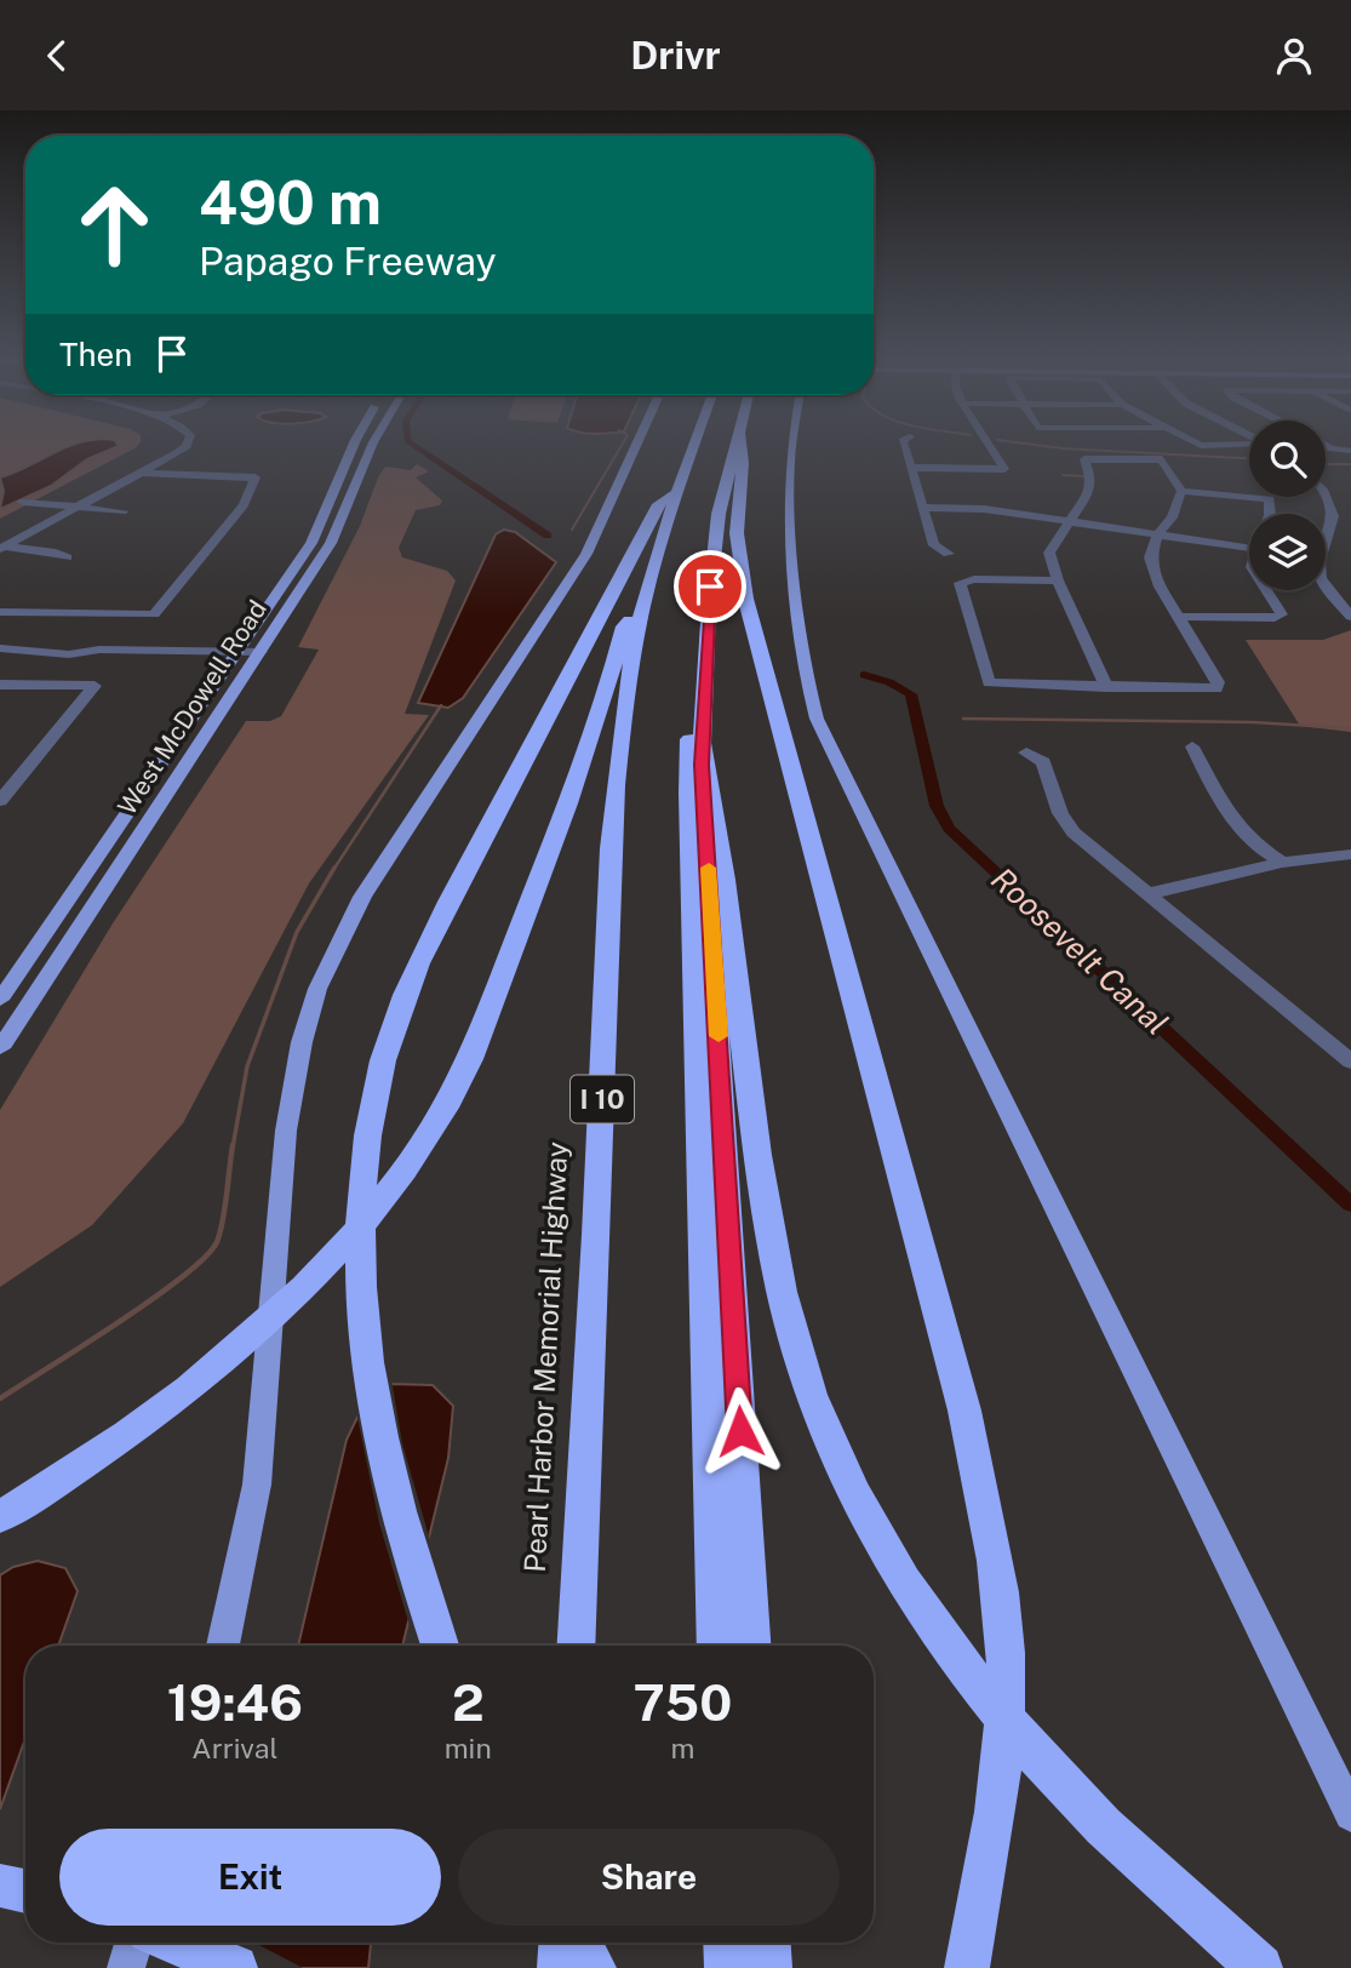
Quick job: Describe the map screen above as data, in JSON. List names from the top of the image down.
{
  "streets": {
    "highway": ["I 10", "Pearl Harbor Memorial Highway"],
    "main road": ["West McDowell Road"]
  },
  "crossings": [
    ["I 10", "Pearl Harbor Memorial Highway"]
  ],
  "water": ["Roosevelt Canal"],
  "page": {
    "header": "Drivr",
    "turn": ["490 m", "Papago Freeway"],
    "then": "Then",
    "eta": [
      "19:46",
      "Arrival",
      "2",
      "min",
      "750",
      "m"
    ],
    "buttons": ["Exit", "Share"]
  }
}
